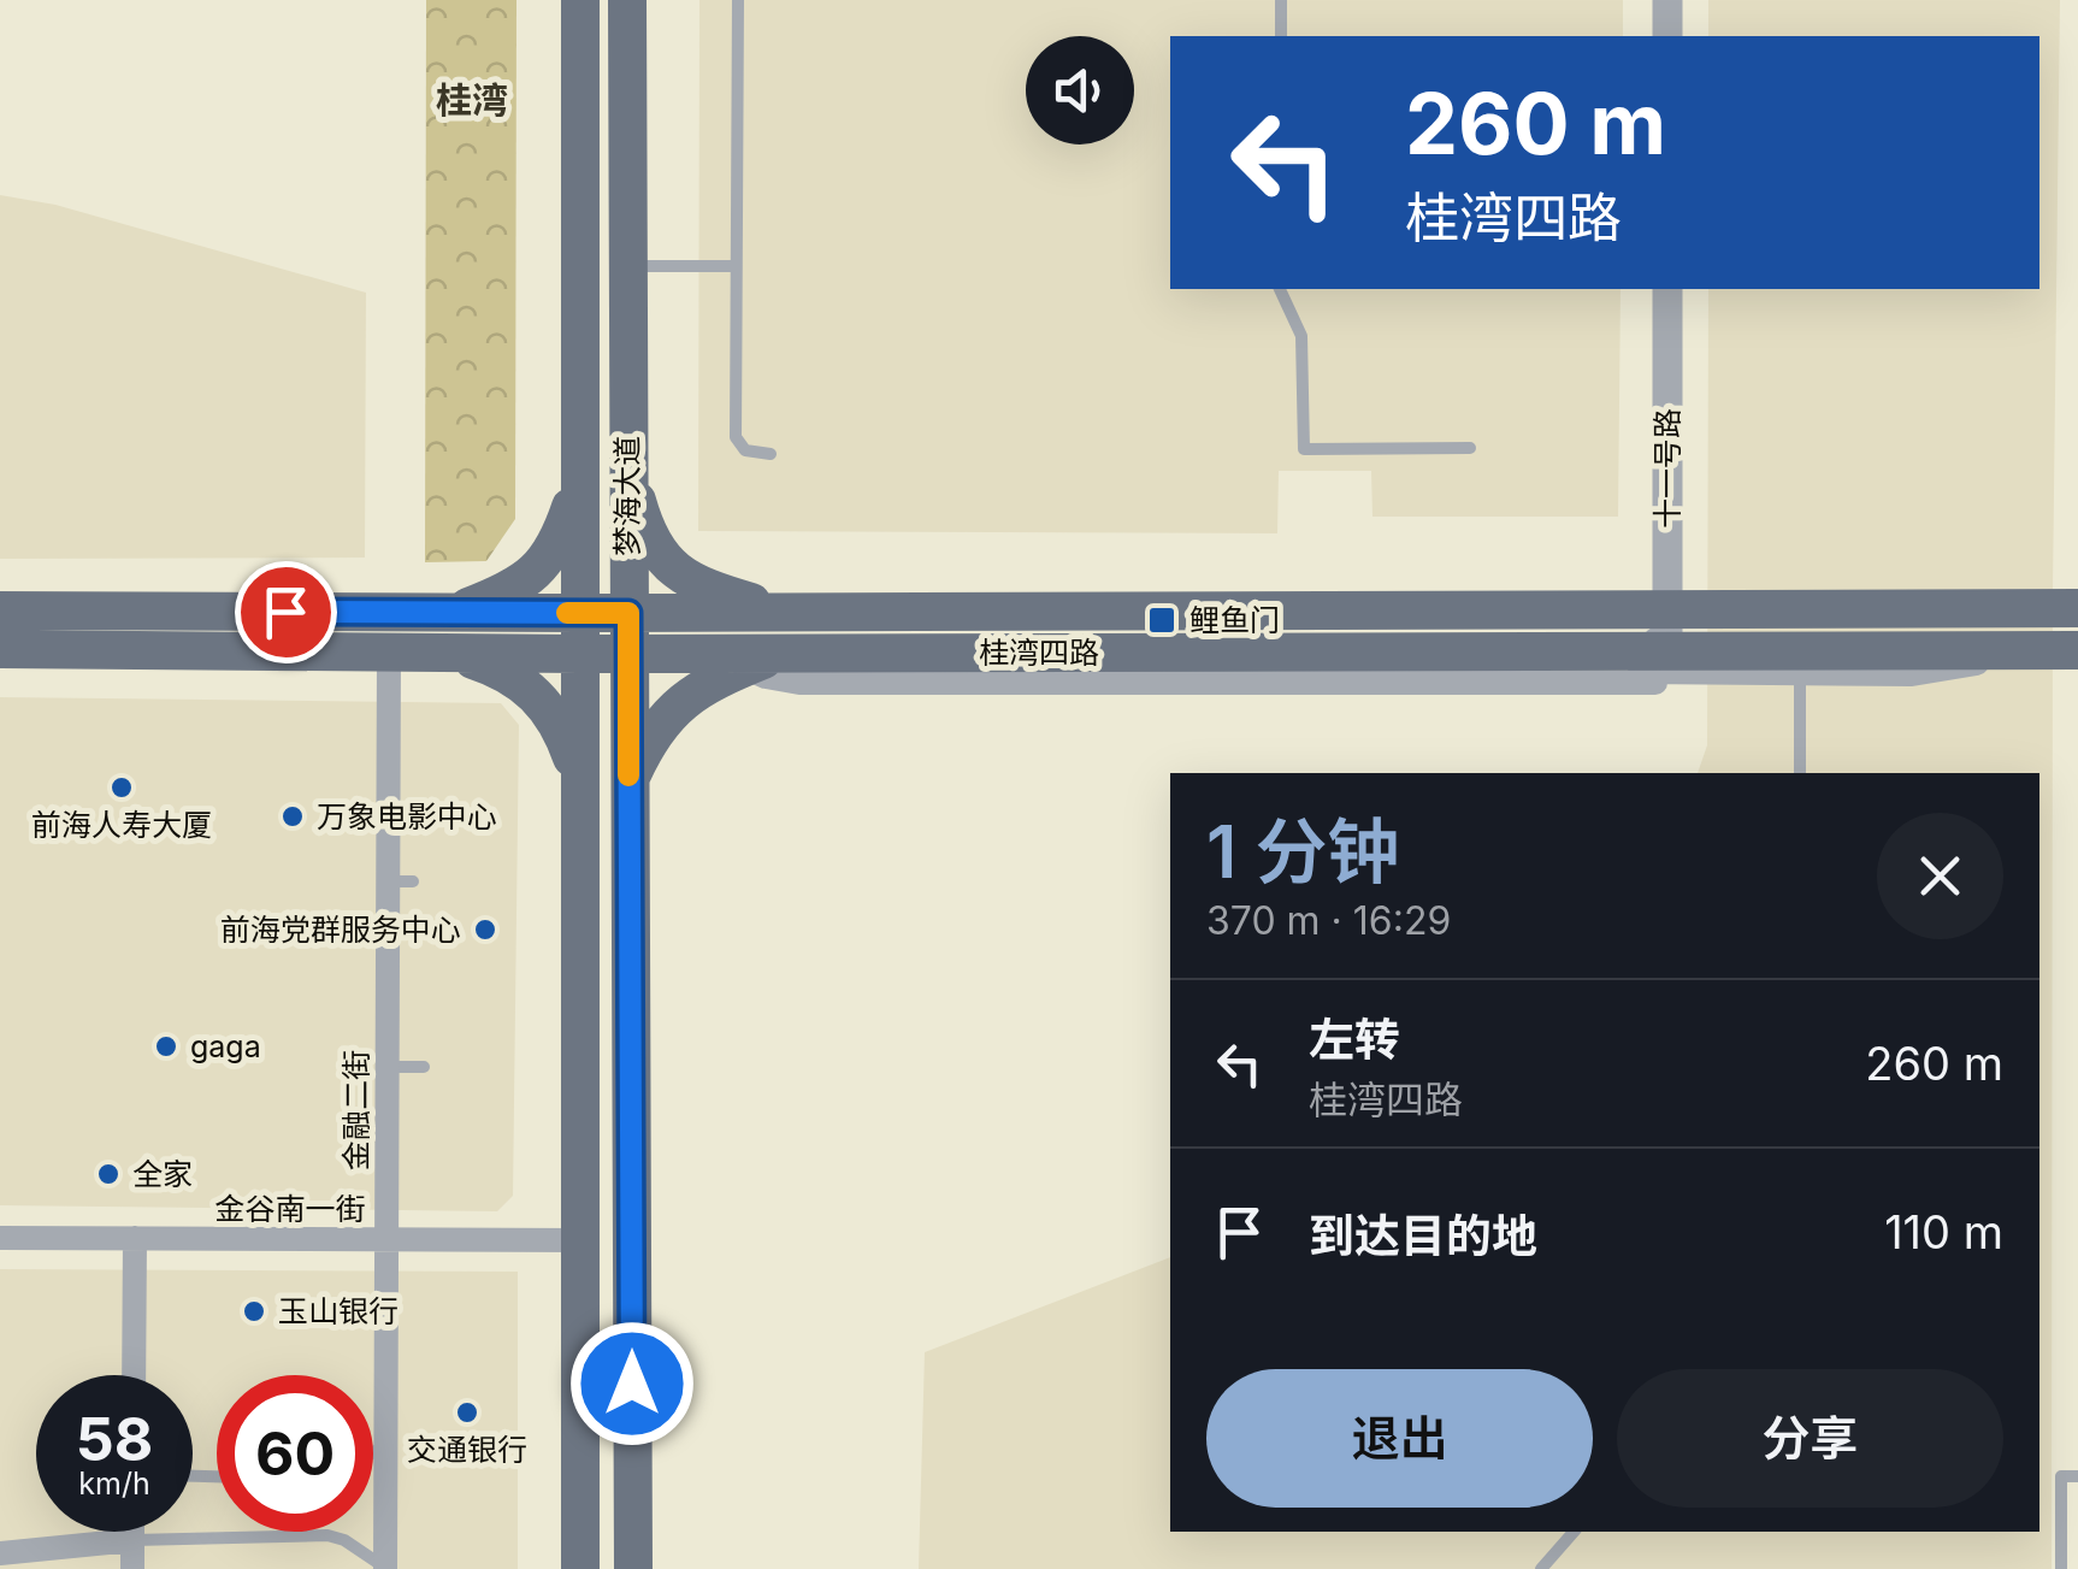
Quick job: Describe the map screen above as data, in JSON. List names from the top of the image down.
{
  "streets": {
    "main road": ["梦海大道", "桂湾四路"],
    "street": ["十一号路", "金融二街", "金谷南一街"]
  },
  "crossings": [
    ["十一号路", "桂湾四路"],
    ["梦海大道", "桂湾四路"],
    ["梦海大道", "金谷南一街"],
    ["桂湾四路", "金融二街"],
    ["金融二街", "金谷南一街"]
  ],
  "districts": ["桂湾"],
  "places": {
    "transit": ["鲤鱼门"],
    "other": [
      "前海人寿大厦",
      "万象电影中心",
      "前海党群服务中心",
      "gaga",
      "全家",
      "玉山银行",
      "交通银行"
    ]
  },
  "page": {
    "turn": ["260 m", "桂湾四路"],
    "heading": ["1 分钟", "370 m · 16:29"],
    "list": [
      {
        "name": "左转",
        "note": "桂湾四路",
        "value": "260 m"
      },
      {
        "name": "到达目的地",
        "value": "110 m"
      }
    ],
    "buttons": ["退出", "分享"],
    "speed": "58 km/h",
    "limit": "60"
  }
}
